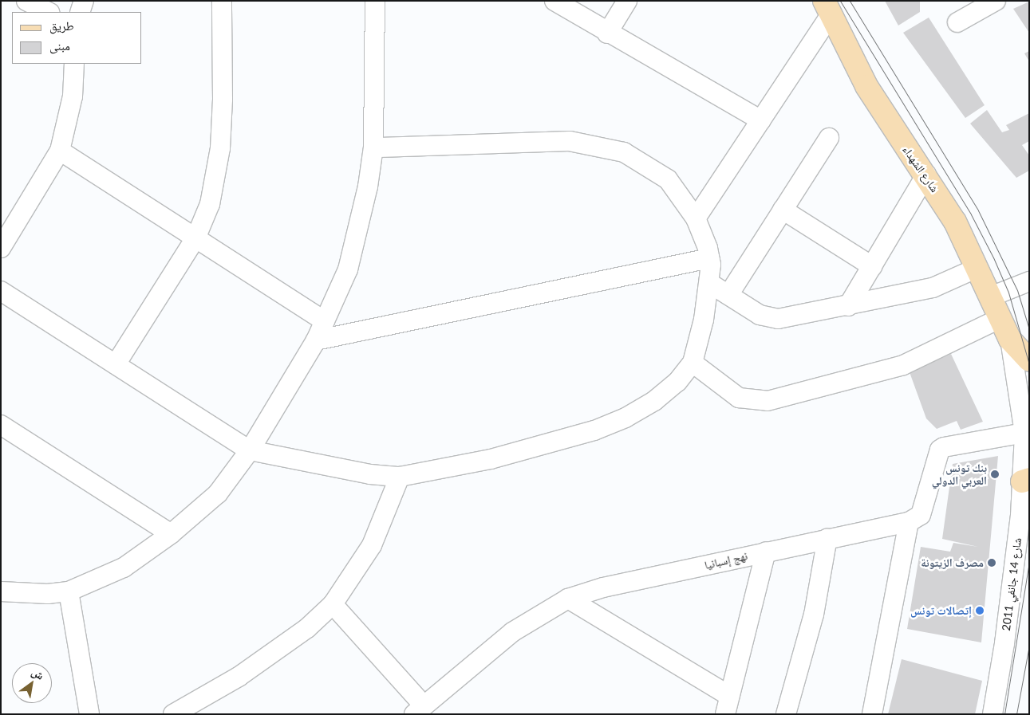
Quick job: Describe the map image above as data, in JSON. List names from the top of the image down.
{
  "streets": {
    "main road": ["شارع الشهداء"],
    "street": ["نهج إسبانيا", "شارع 14 جانفي 2011"]
  },
  "crossings": [
    ["شارع الشهداء", "شارع 14 جانفي 2011"]
  ],
  "places": ["بنك تونس العربي الدولي", "مصرف الزيتونة", "إتصالات تونس"],
  "legend": ["طريق", "مبنى"],
  "north": "top right"
}
